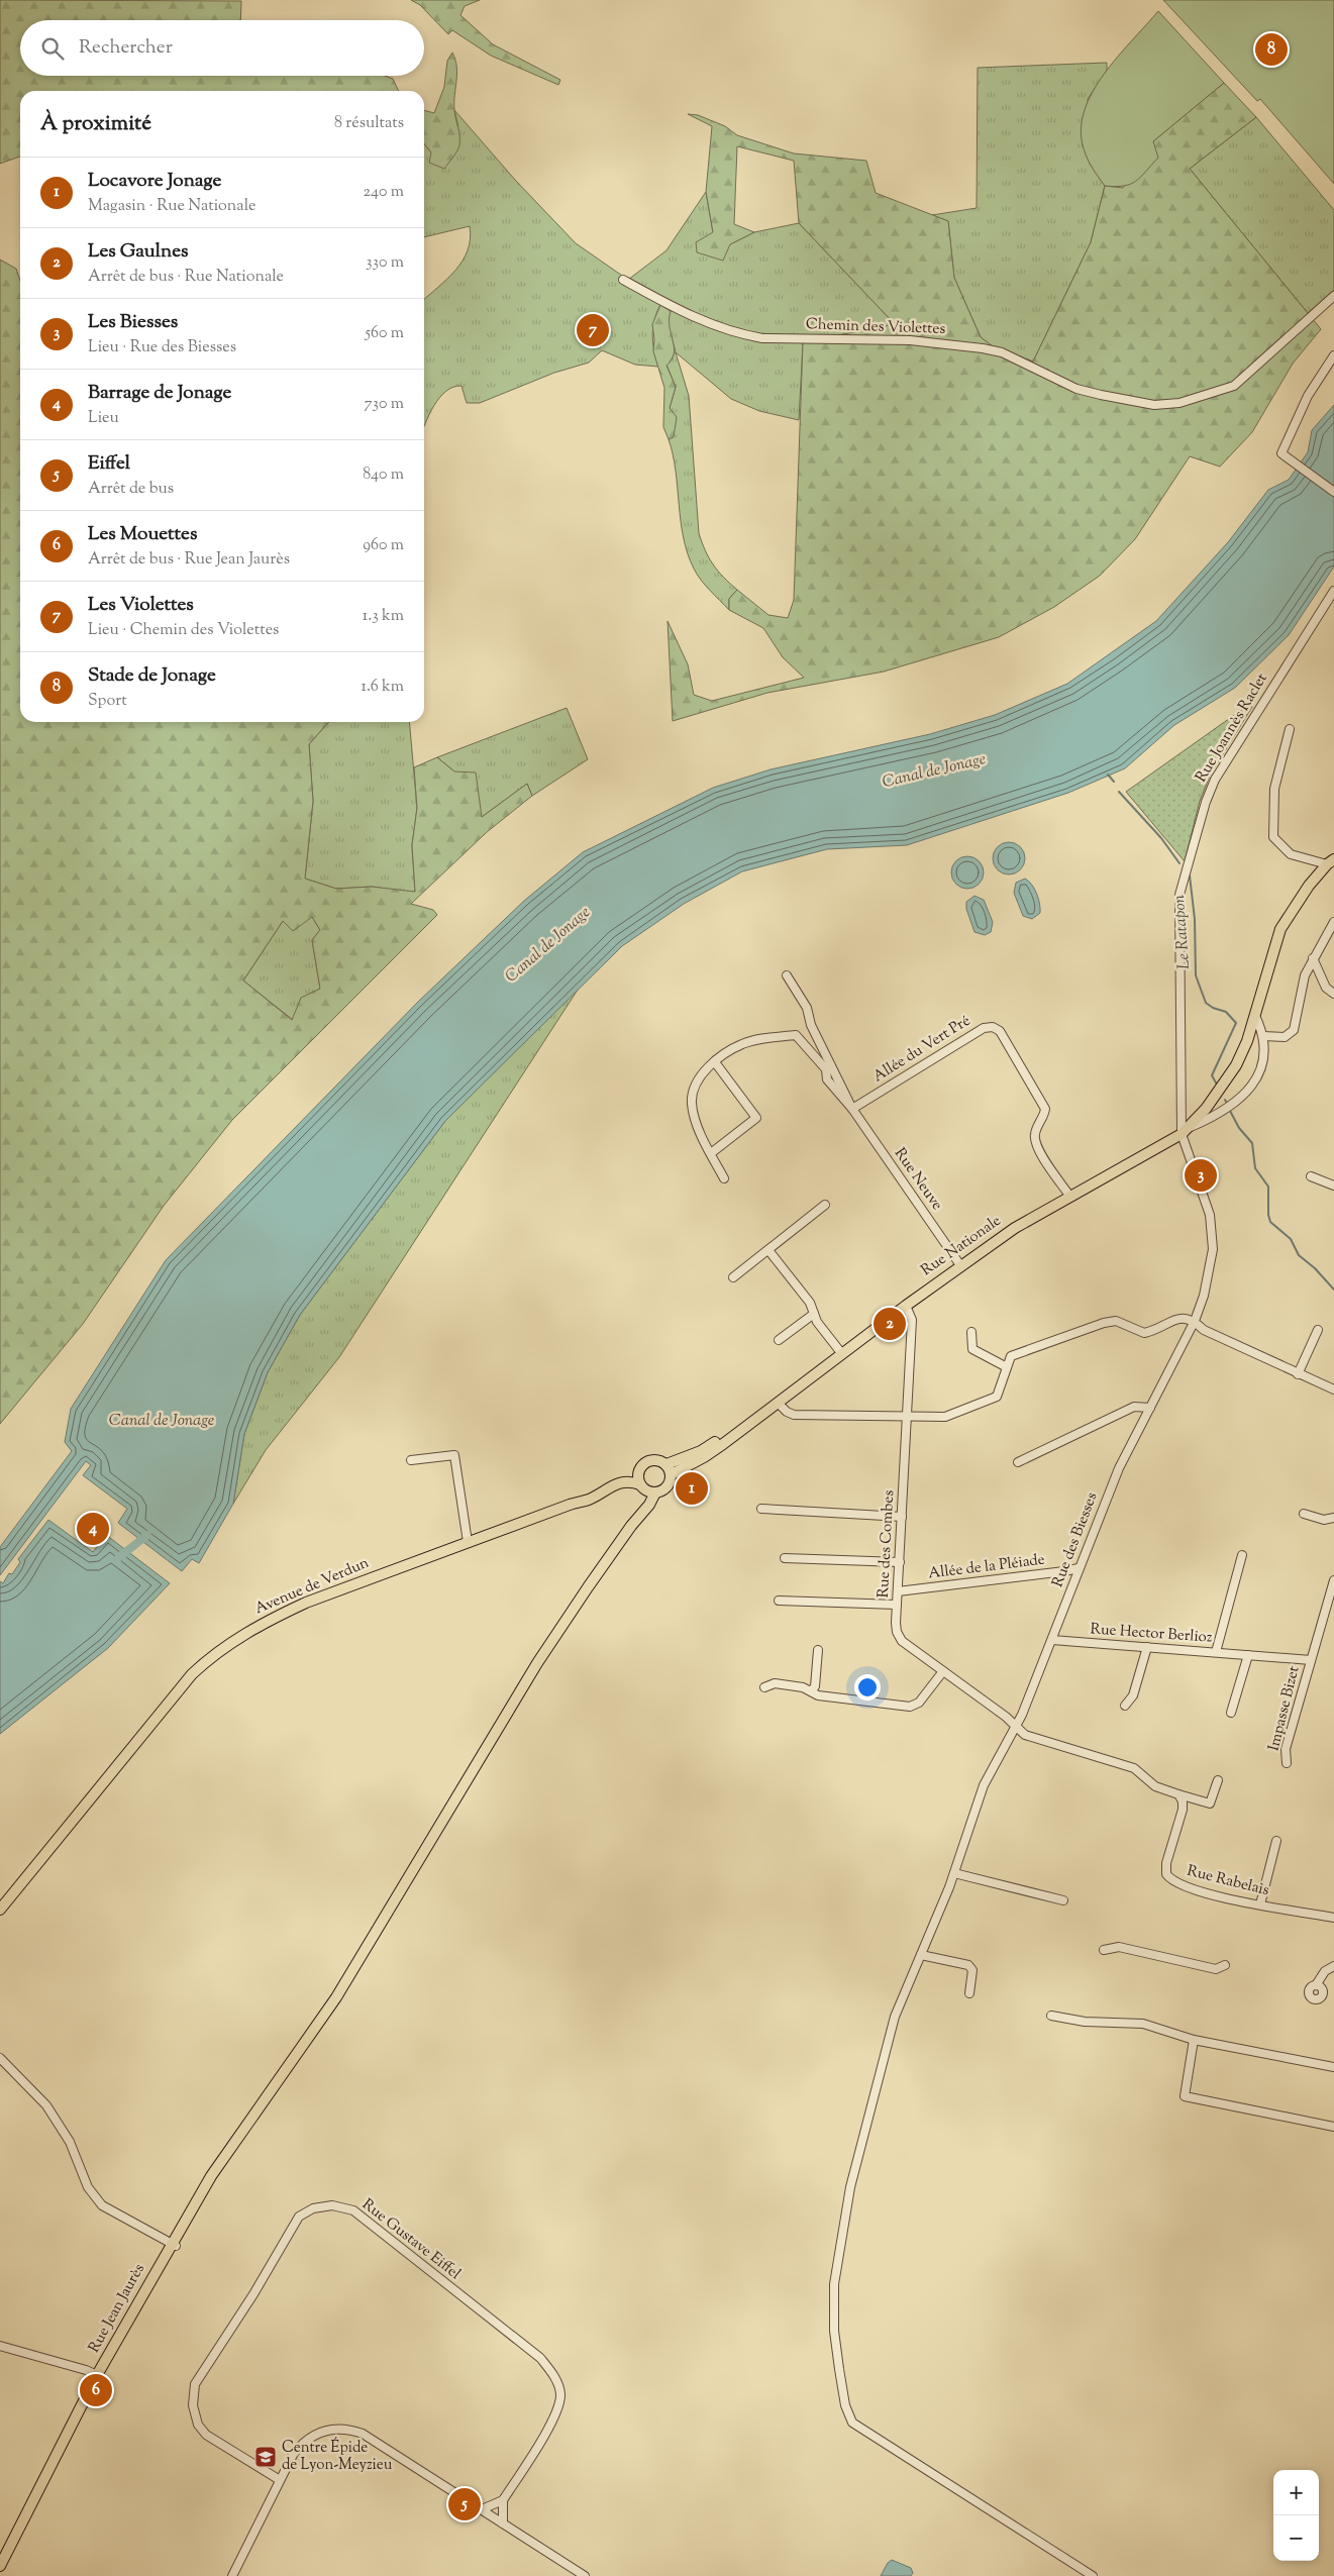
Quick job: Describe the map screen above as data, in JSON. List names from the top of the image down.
{
  "streets": {
    "main road": ["Rue Nationale", "Avenue de Verdun", "Rue Jean Jaurès"],
    "street": [
      "Chemin des Violettes",
      "Rue Joannès Raclet",
      "Allée du Vert Pré",
      "Rue Neuve",
      "Rue des Biesses",
      "Rue des Combes",
      "Allée de la Pléiade",
      "Rue Hector Berlioz",
      "Impasse Bizet",
      "Rue Rabelais",
      "Rue Gustave Eiffel"
    ]
  },
  "crossings": [
    ["Rue Joannès Raclet", "Rue Nationale"],
    ["Rue Joannès Raclet", "Rue des Biesses"],
    ["Allée du Vert Pré", "Rue Neuve"],
    ["Allée du Vert Pré", "Rue Nationale"],
    ["Rue Neuve", "Rue Nationale"],
    ["Rue Nationale", "Rue des Biesses"],
    ["Rue Nationale", "Rue des Combes"],
    ["Rue Nationale", "Avenue de Verdun"],
    ["Rue Nationale", "Rue Jean Jaurès"],
    ["Rue des Biesses", "Rue des Combes"],
    ["Rue des Biesses", "Allée de la Pléiade"],
    ["Rue des Biesses", "Rue Hector Berlioz"],
    ["Rue des Combes", "Allée de la Pléiade"],
    ["Avenue de Verdun", "Rue Jean Jaurès"],
    ["Rue Hector Berlioz", "Impasse Bizet"]
  ],
  "water": ["Canal de Jonage", "Le Ratapon"],
  "places": {
    "school or university": ["Centre Épide de Lyon-Meyzieu"]
  },
  "page": {
    "search": "Rechercher",
    "pins": [
      "8",
      "7",
      "3",
      "2",
      "1",
      "4",
      "6",
      "5"
    ],
    "heading": ["À proximité", "8 résultats"],
    "list": [
      {
        "mark": "1",
        "name": "Locavore Jonage",
        "note": "Magasin · Rue Nationale",
        "value": "240 m"
      },
      {
        "mark": "2",
        "name": "Les Gaulnes",
        "note": "Arrêt de bus · Rue Nationale",
        "value": "330 m"
      },
      {
        "mark": "3",
        "name": "Les Biesses",
        "note": "Lieu · Rue des Biesses",
        "value": "560 m"
      },
      {
        "mark": "4",
        "name": "Barrage de Jonage",
        "note": "Lieu",
        "value": "730 m"
      },
      {
        "mark": "5",
        "name": "Eiffel",
        "note": "Arrêt de bus",
        "value": "840 m"
      },
      {
        "mark": "6",
        "name": "Les Mouettes",
        "note": "Arrêt de bus · Rue Jean Jaurès",
        "value": "960 m"
      },
      {
        "mark": "7",
        "name": "Les Violettes",
        "note": "Lieu · Chemin des Violettes",
        "value": "1.3 km"
      },
      {
        "mark": "8",
        "name": "Stade de Jonage",
        "note": "Sport",
        "value": "1.6 km"
      }
    ],
    "map_buttons": ["+", "−"]
  }
}
